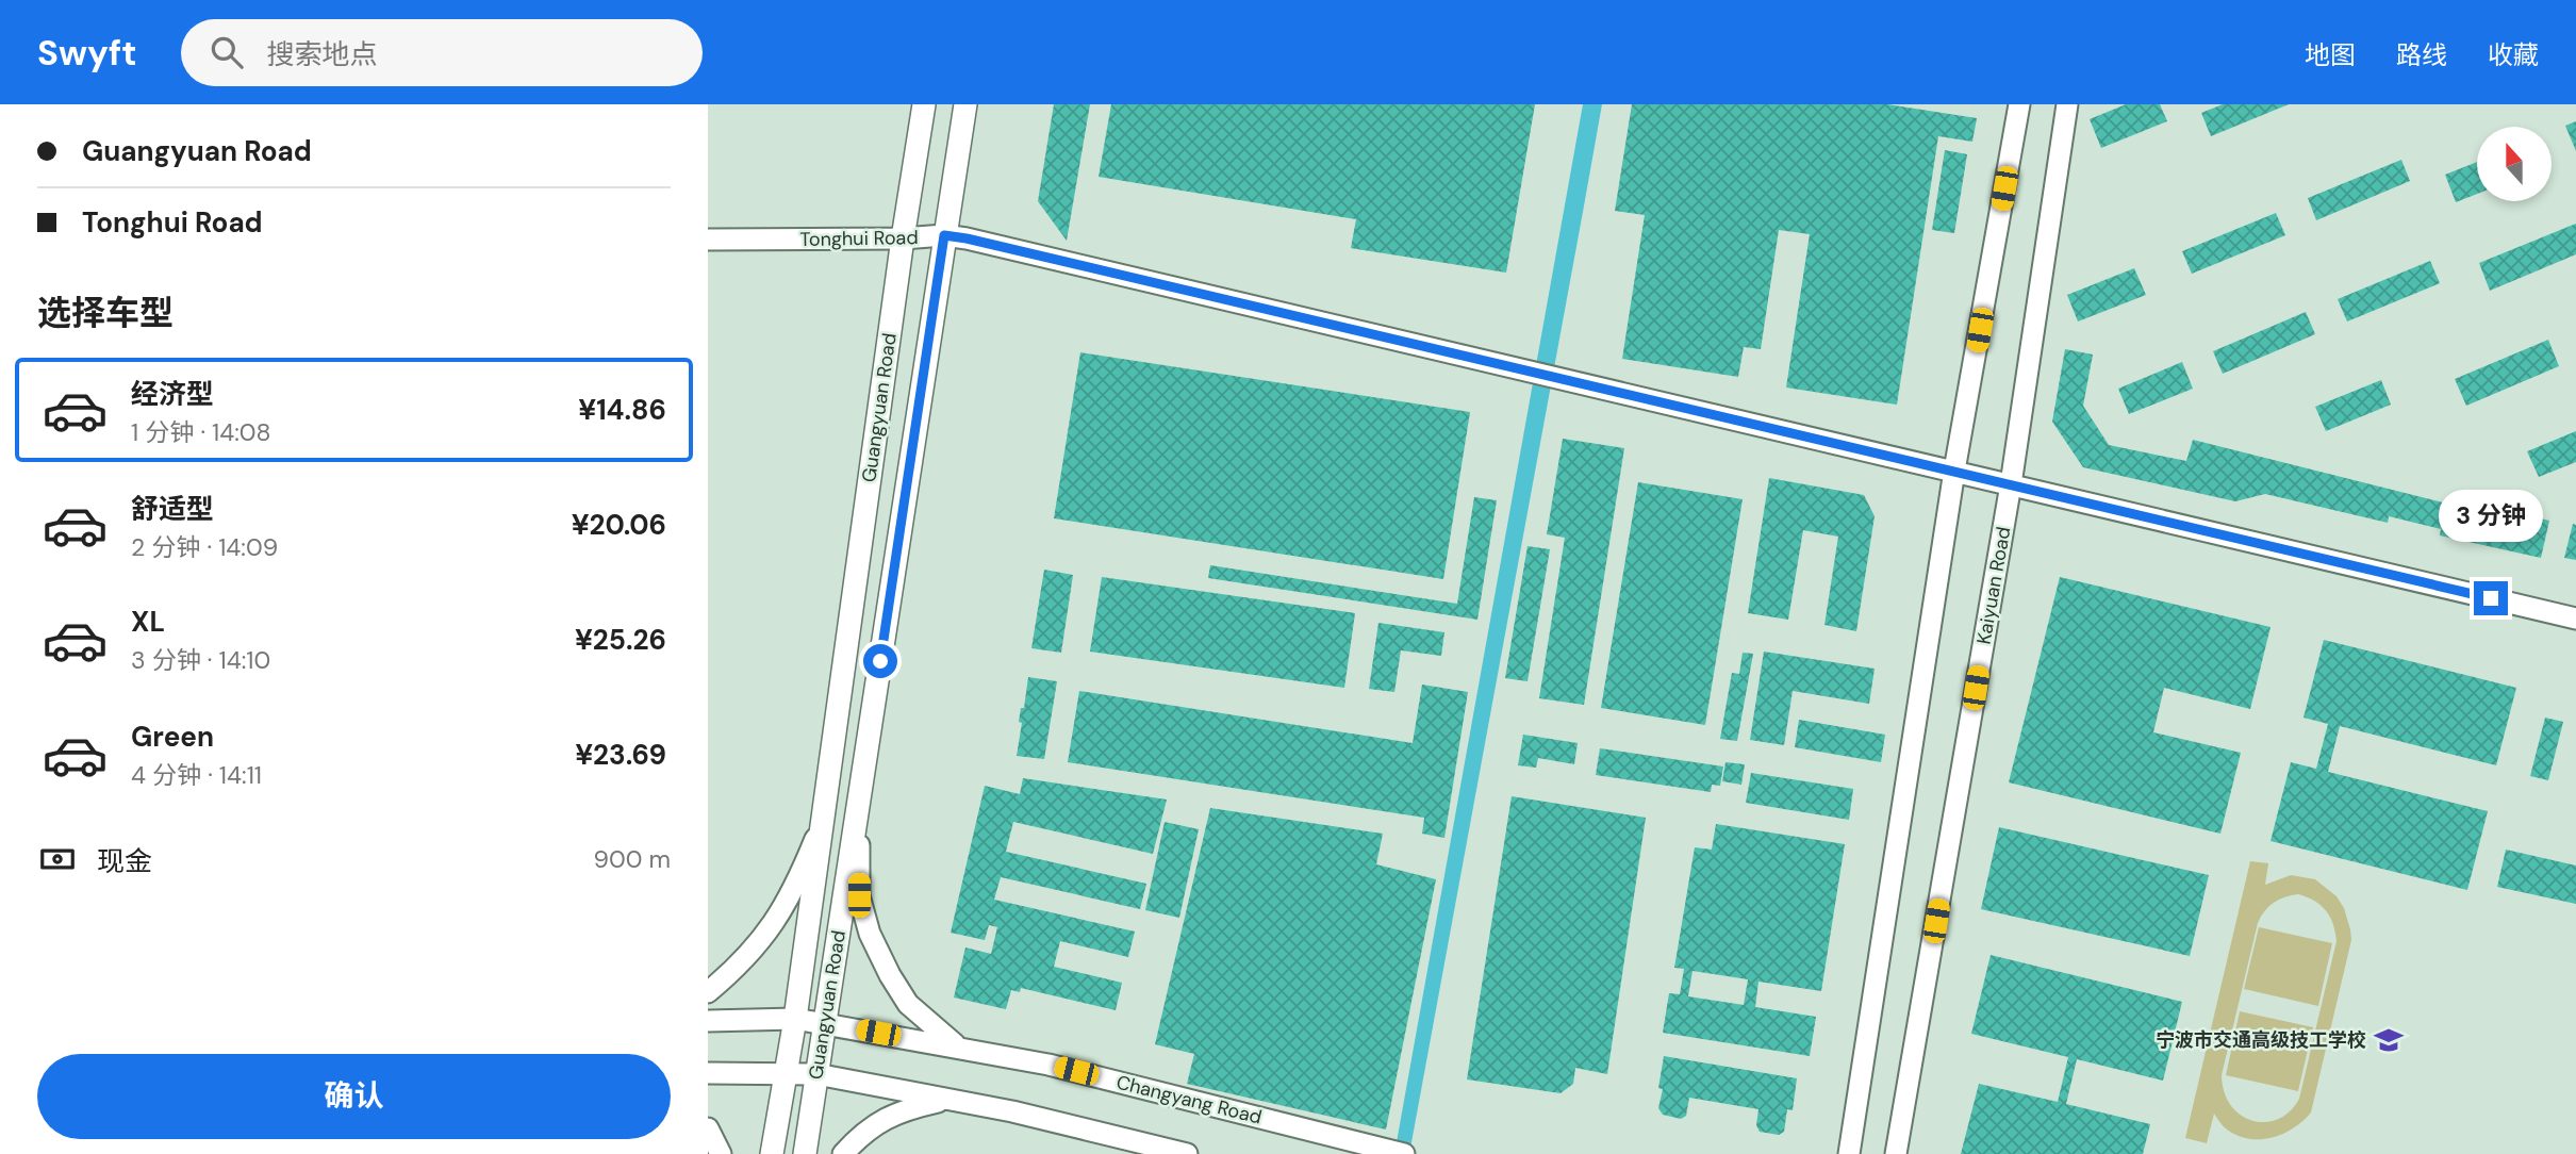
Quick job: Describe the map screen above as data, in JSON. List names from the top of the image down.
{
  "streets": {
    "main road": [
      "Tonghui Road",
      "Guangyuan Road",
      "Kaiyuan Road",
      "Changyang Road"
    ]
  },
  "crossings": [
    ["Tonghui Road", "Guangyuan Road"],
    ["Tonghui Road", "Kaiyuan Road"],
    ["Guangyuan Road", "Changyang Road"]
  ],
  "places": {
    "school or university": ["宁波市交通高级技工学校"]
  },
  "north": "top",
  "page": {
    "header": "Swyft",
    "search": "搜索地点",
    "nav": ["地图", "路线", "收藏"],
    "banner": ["Guangyuan Road", "Tonghui Road"],
    "heading": "选择车型",
    "list": [
      {
        "name": "经济型",
        "note": "1 分钟 · 14:08",
        "value": "¥14.86"
      },
      {
        "name": "舒适型",
        "note": "2 分钟 · 14:09",
        "value": "¥20.06"
      },
      {
        "name": "XL",
        "note": "3 分钟 · 14:10",
        "value": "¥25.26"
      },
      {
        "name": "Green",
        "note": "4 分钟 · 14:11",
        "value": "¥23.69"
      }
    ],
    "bubble": "3 分钟",
    "pay": ["现金", "900 m"],
    "buttons": "确认"
  }
}
